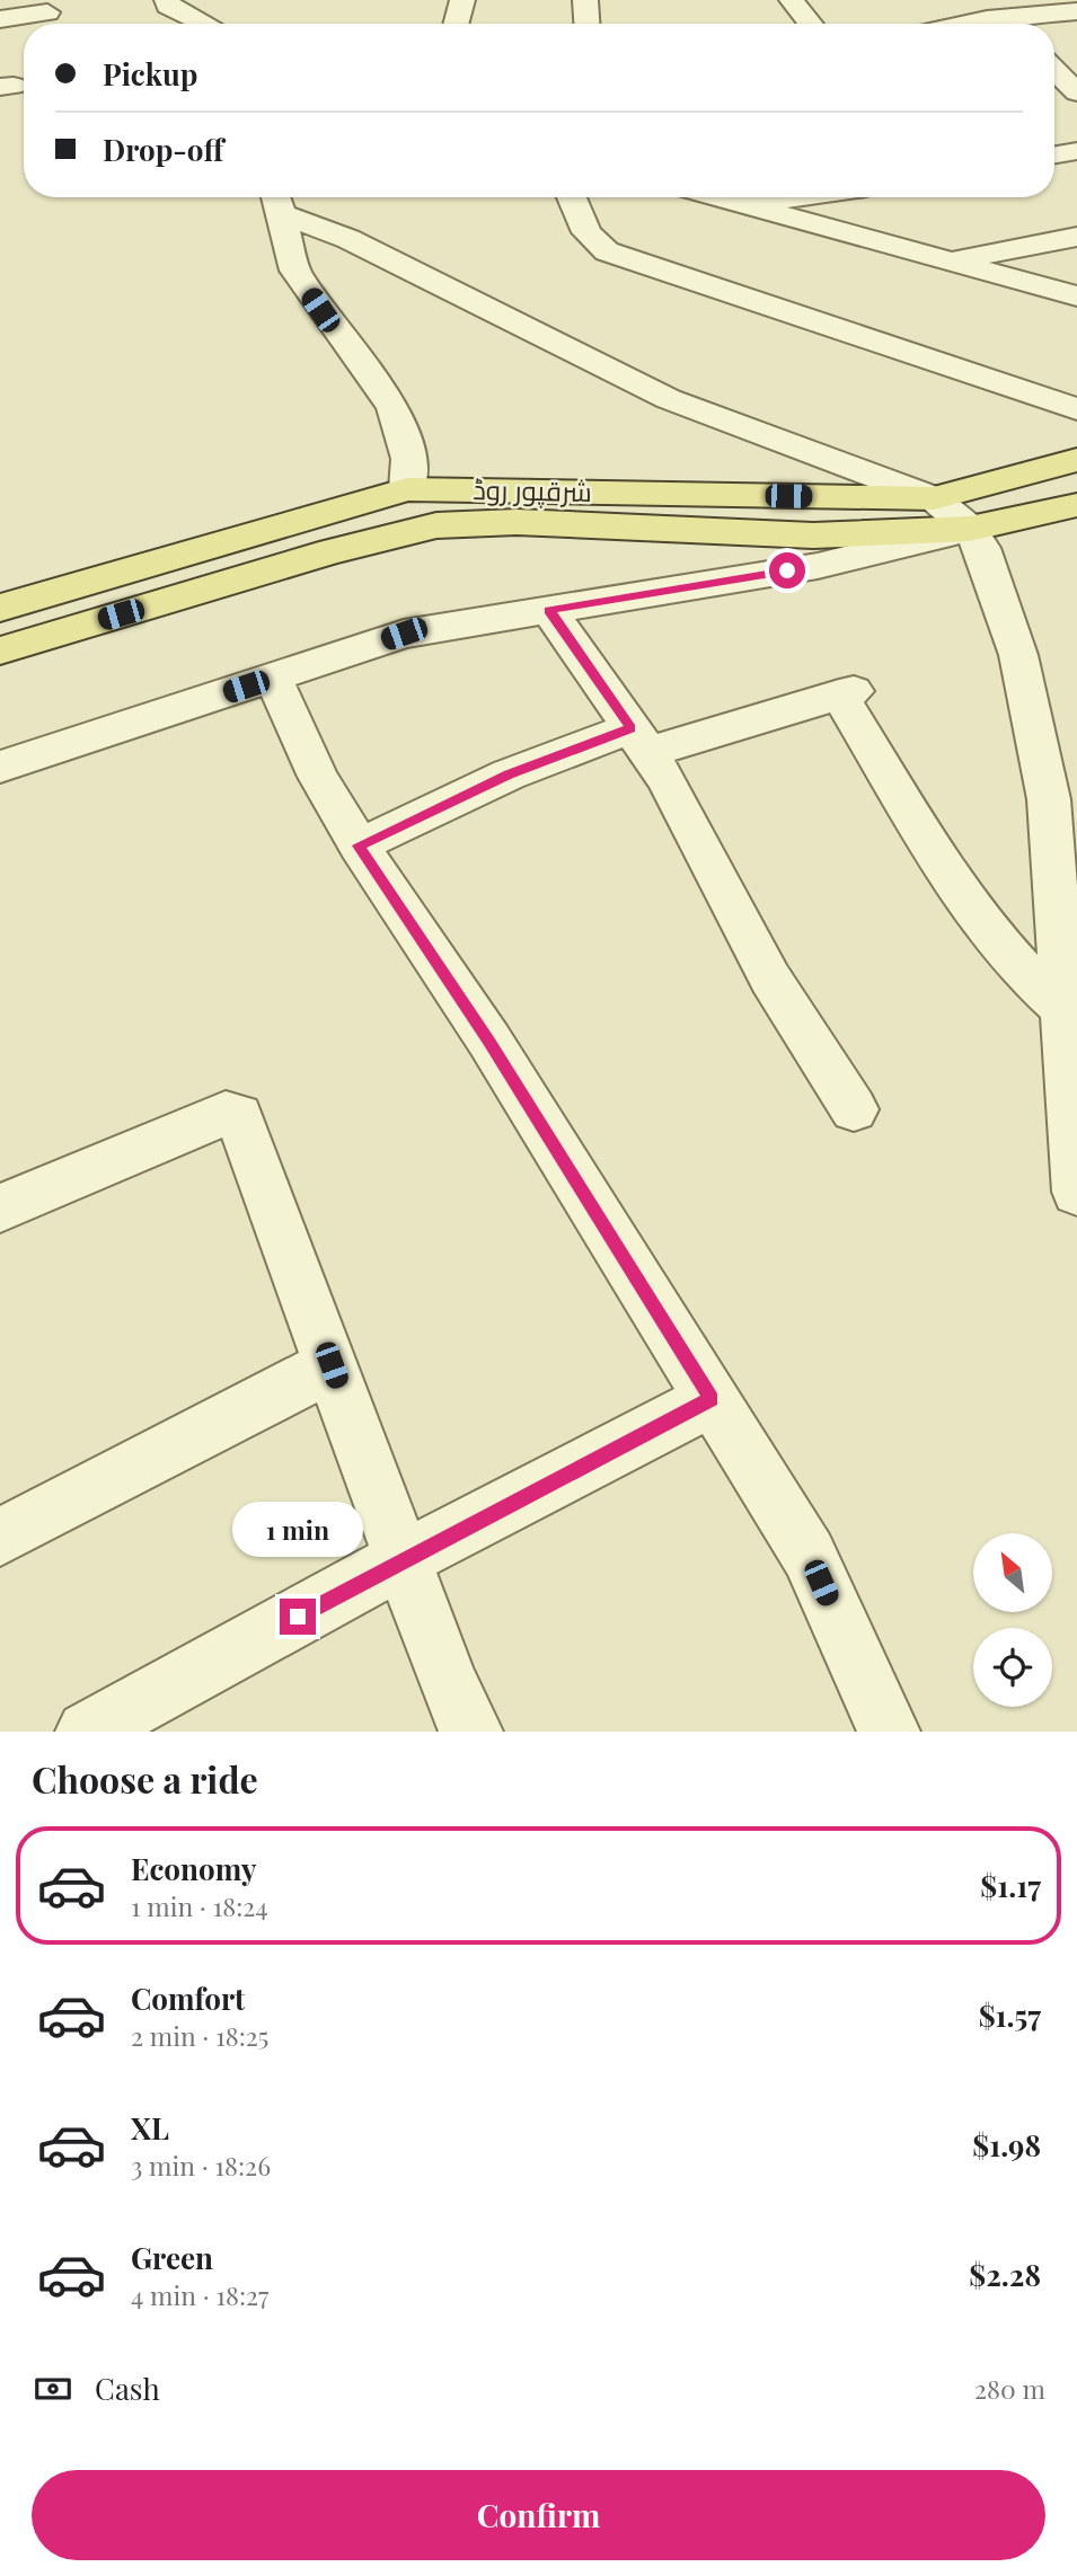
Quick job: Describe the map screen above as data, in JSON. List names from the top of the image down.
{
  "streets": {
    "main road": ["شرقپور روڈ"]
  },
  "north": "top left",
  "page": {
    "banner": ["Pickup", "Drop-off"],
    "bubble": "1 min",
    "heading": "Choose a ride",
    "list": [
      {
        "name": "Economy",
        "note": "1 min · 18:24",
        "value": "$1.17"
      },
      {
        "name": "Comfort",
        "note": "2 min · 18:25",
        "value": "$1.57"
      },
      {
        "name": "XL",
        "note": "3 min · 18:26",
        "value": "$1.98"
      },
      {
        "name": "Green",
        "note": "4 min · 18:27",
        "value": "$2.28"
      }
    ],
    "pay": ["Cash", "280 m"],
    "buttons": "Confirm"
  }
}
